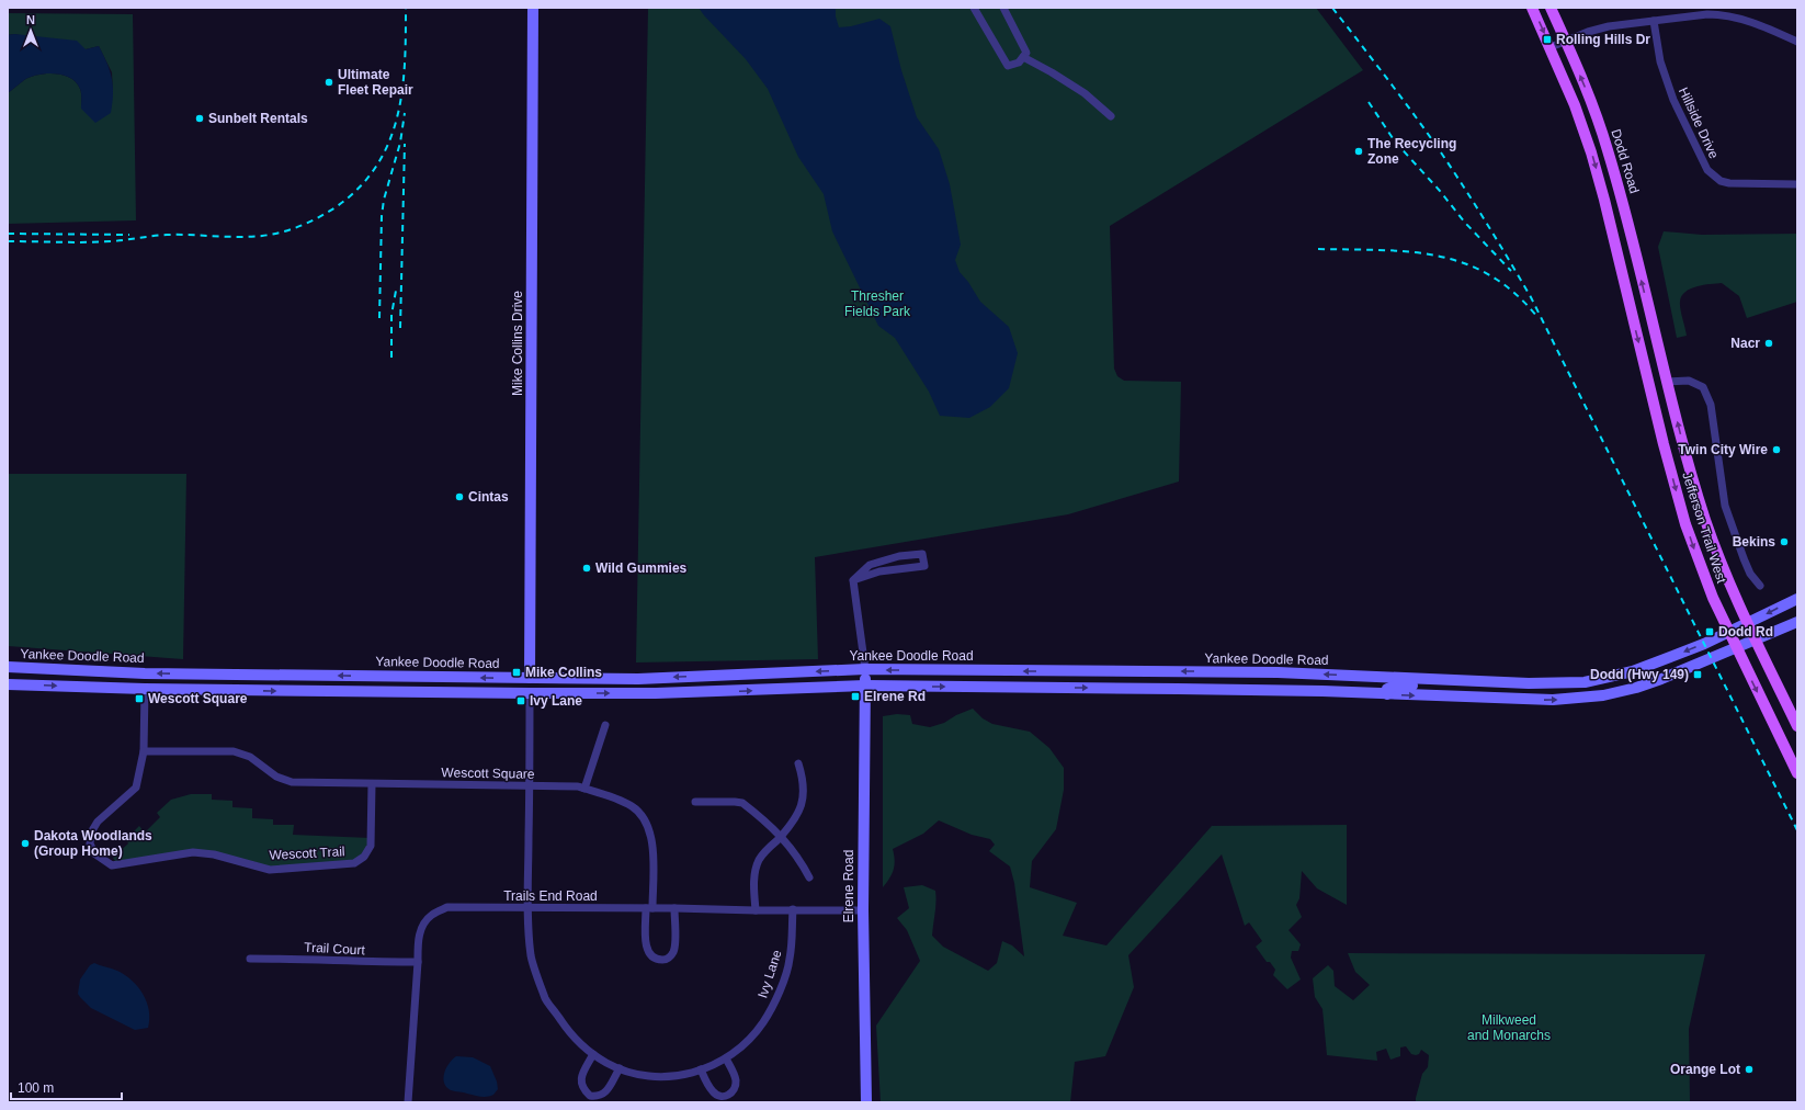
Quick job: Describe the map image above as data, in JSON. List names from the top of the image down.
{
  "streets": {
    "main road": [
      "Dodd Road",
      "Mike Collins Drive",
      "Jefferson Trail West",
      "Yankee Doodle Road",
      "Elrene Road"
    ],
    "street": [
      "Hillside Drive",
      "Wescott Square",
      "Wescott Trail",
      "Trails End Road",
      "Trail Court",
      "Ivy Lane"
    ]
  },
  "crossings": [
    ["Dodd Road", "Jefferson Trail West"],
    ["Mike Collins Drive", "Yankee Doodle Road"],
    ["Jefferson Trail West", "Yankee Doodle Road"],
    ["Yankee Doodle Road", "Elrene Road"],
    ["Wescott Square", "Wescott Trail"],
    ["Wescott Square", "Trails End Road"],
    ["Wescott Square", "Ivy Lane"],
    ["Elrene Road", "Trails End Road"],
    ["Trails End Road", "Trail Court"],
    ["Trails End Road", "Ivy Lane"]
  ],
  "one_way": ["Dodd Road"],
  "parks": ["Thresher Fields Park", "Milkweed and Monarchs"],
  "places": {
    "transit": [
      "Rolling Hills Dr",
      "Dodd Rd",
      "Mike Collins",
      "Dodd (Hwy 149)",
      "Elrene Rd",
      "Wescott Square",
      "Ivy Lane"
    ],
    "other": [
      "Ultimate Fleet Repair",
      "Sunbelt Rentals",
      "The Recycling Zone",
      "Nacr",
      "Twin City Wire",
      "Cintas",
      "Bekins",
      "Wild Gummies",
      "Dakota Woodlands (Group Home)",
      "Orange Lot"
    ]
  },
  "scale_bar": "100 m",
  "north": "top"
}
